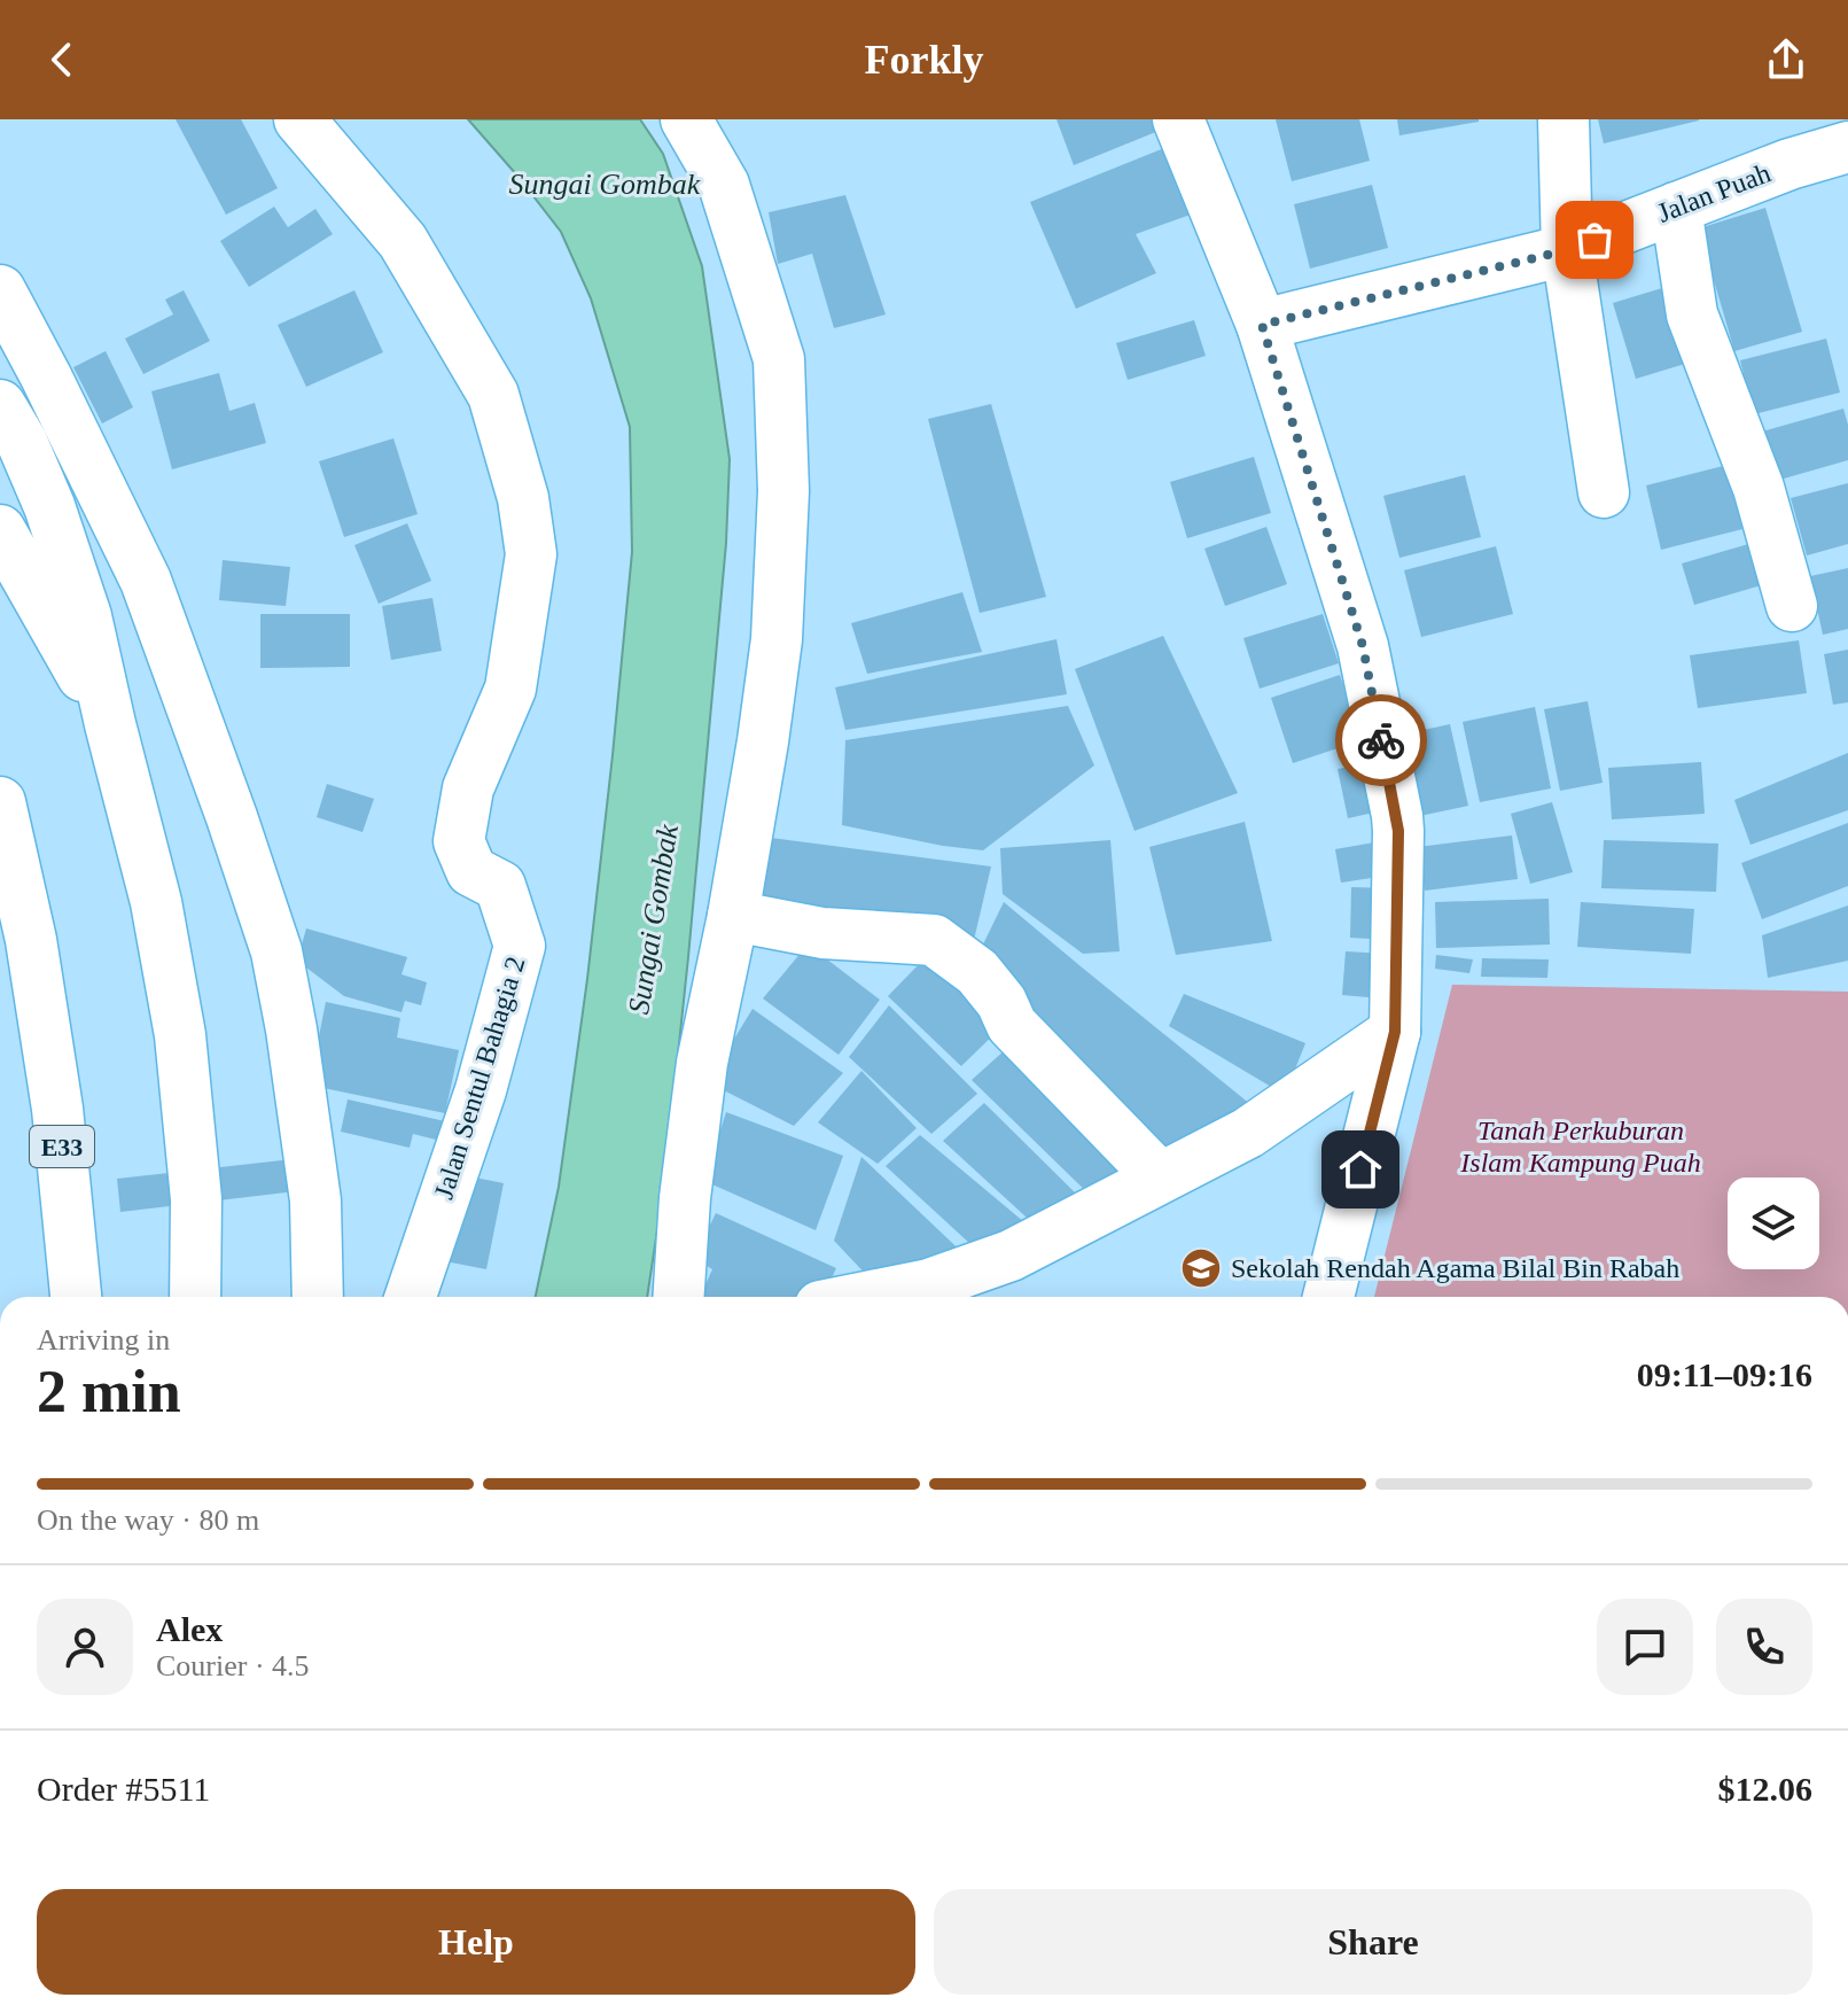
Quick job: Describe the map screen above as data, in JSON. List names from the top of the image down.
{
  "streets": {
    "main road": ["Jalan Puah", "Jalan Sentul Bahagia 2", "E33"]
  },
  "water": ["Sungai Gombak"],
  "parks": ["Tanah Perkuburan Islam Kampung Puah"],
  "places": {
    "school or university": ["Sekolah Rendah Agama Bilal Bin Rabah"]
  },
  "page": {
    "header": "Forkly",
    "heading": ["2 min", "Arriving in", "09:11–09:16"],
    "panel": [
      "Alex",
      "Courier · 4.5",
      "Order #5511",
      "$12.06"
    ],
    "bar": "On the way · 80 m",
    "buttons": ["Help", "Share"]
  }
}
